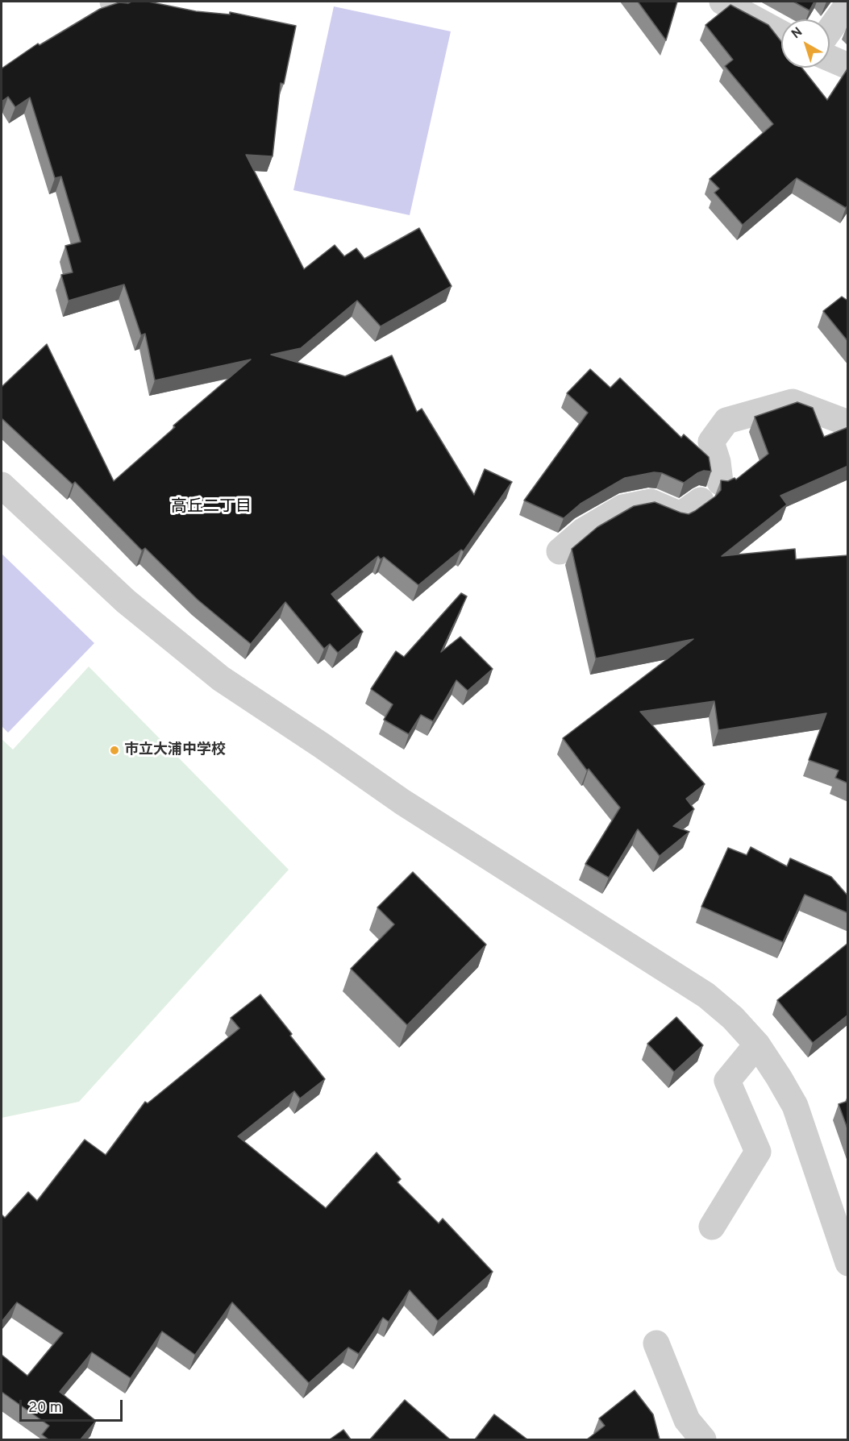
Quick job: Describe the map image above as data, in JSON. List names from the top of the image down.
{
  "districts": ["高丘二丁目"],
  "places": ["市立大浦中学校"],
  "scale_bar": "20 m",
  "north": "top left"
}
